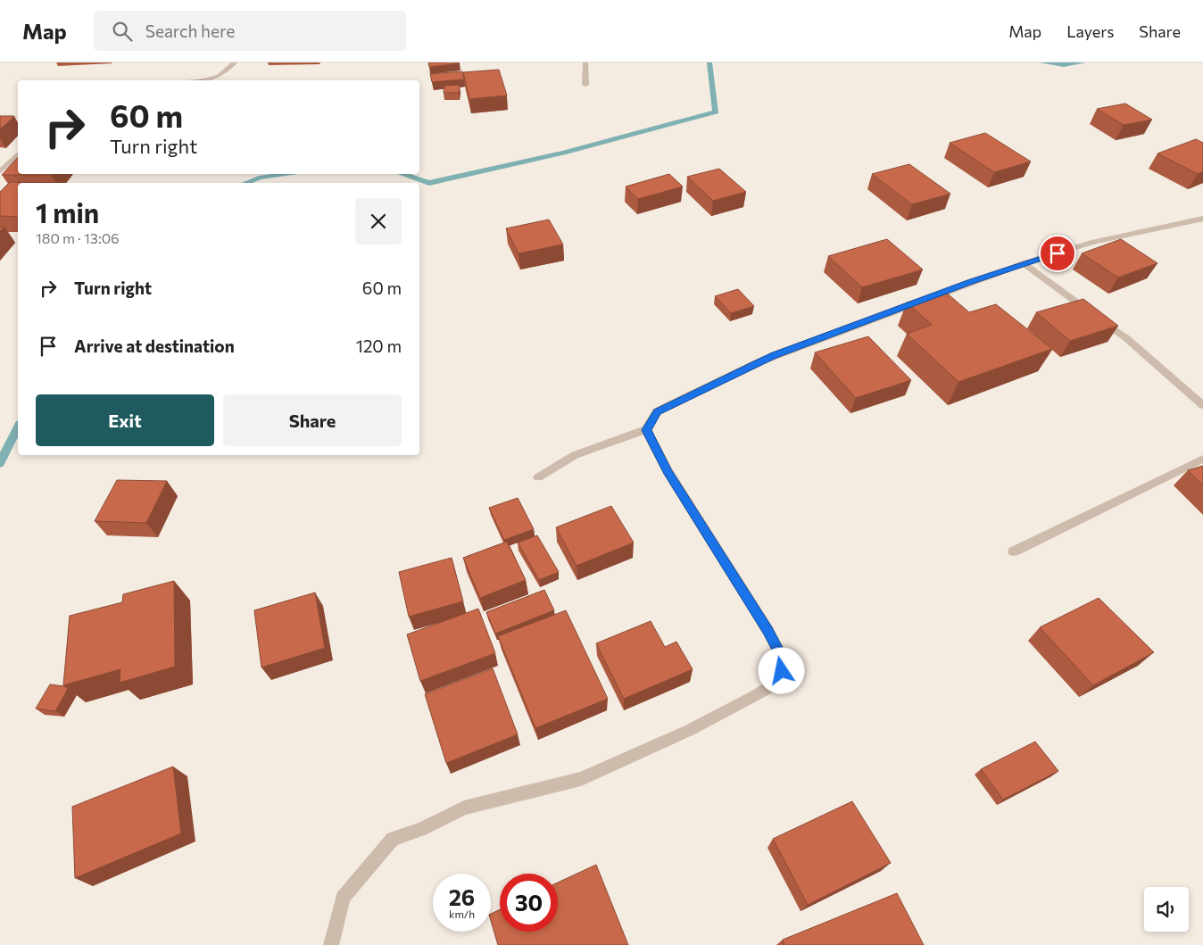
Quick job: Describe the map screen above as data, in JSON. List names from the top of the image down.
{
  "page": {
    "header": "Map",
    "search": "Search here",
    "nav": ["Map", "Layers", "Share"],
    "turn": ["60 m", "Turn right"],
    "heading": ["1 min", "180 m · 13:06"],
    "list": [
      {
        "name": "Turn right",
        "value": "60 m"
      },
      {
        "name": "Arrive at destination",
        "value": "120 m"
      }
    ],
    "buttons": ["Exit", "Share"],
    "speed": "26 km/h",
    "limit": "30"
  }
}
